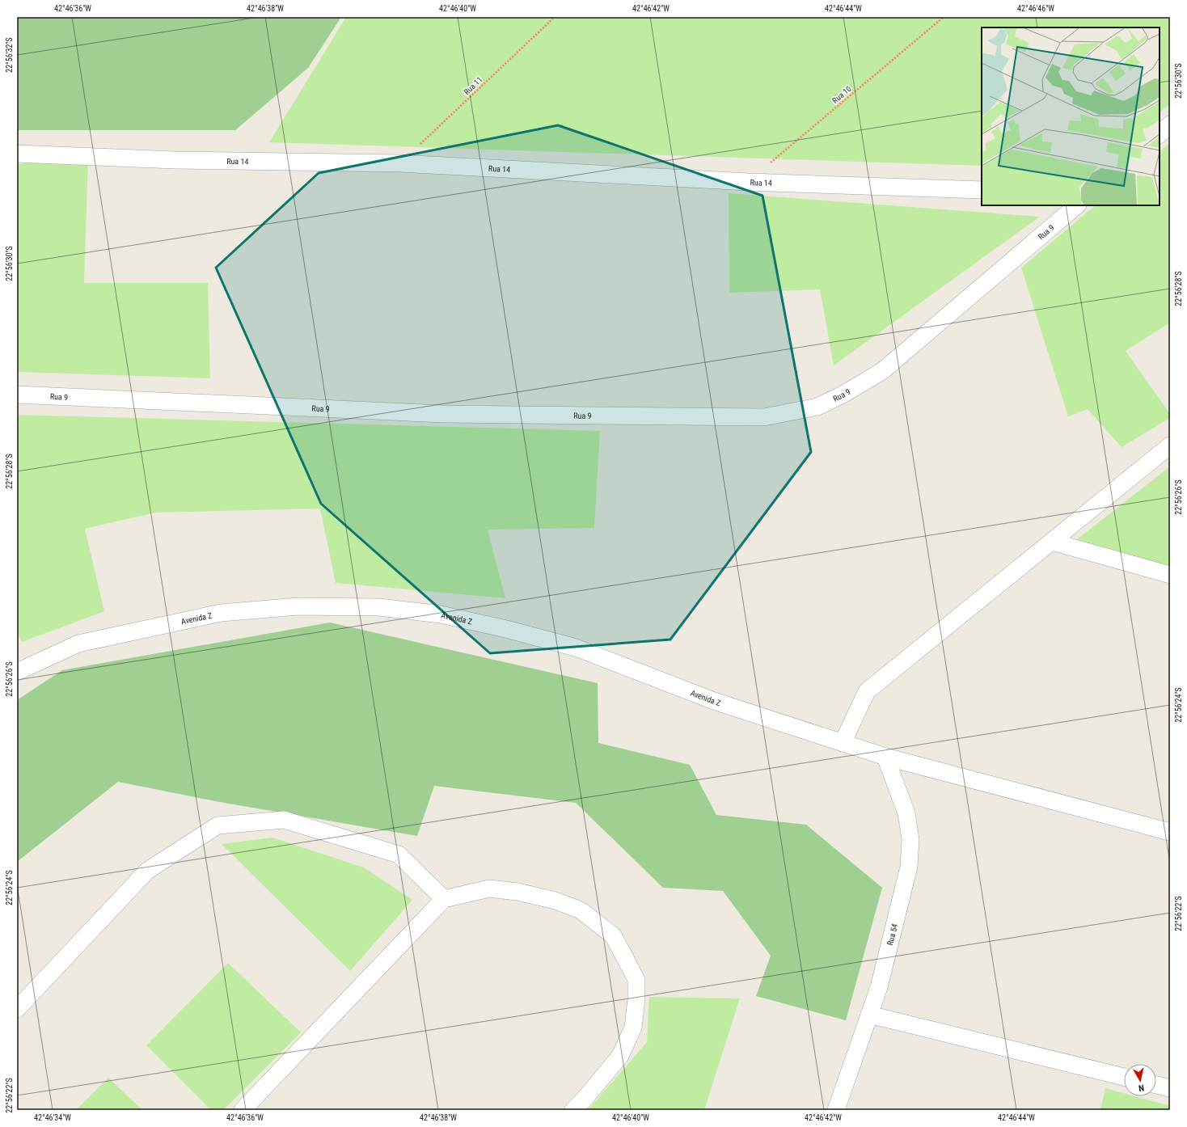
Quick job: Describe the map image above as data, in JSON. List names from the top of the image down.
{
  "streets": {
    "street": [
      "Rua 14",
      "Rua 9",
      "Avenida Z",
      "Rua 54"
    ],
    "path": ["Rua 11", "Rua 10"]
  },
  "crossings": [
    ["Rua 11", "Rua 14"],
    ["Rua 10", "Rua 14"],
    ["Avenida Z", "Rua 54"]
  ],
  "north": "bottom",
  "coordinates": [
    "42°46'36\"W",
    "42°46'38\"W",
    "42°46'40\"W",
    "42°46'42\"W",
    "42°46'44\"W",
    "42°46'46\"W",
    "22°56'32\"S",
    "22°56'30\"S",
    "22°56'28\"S",
    "22°56'26\"S",
    "22°56'24\"S",
    "22°56'22\"S",
    "42°46'34\"W"
  ]
}
